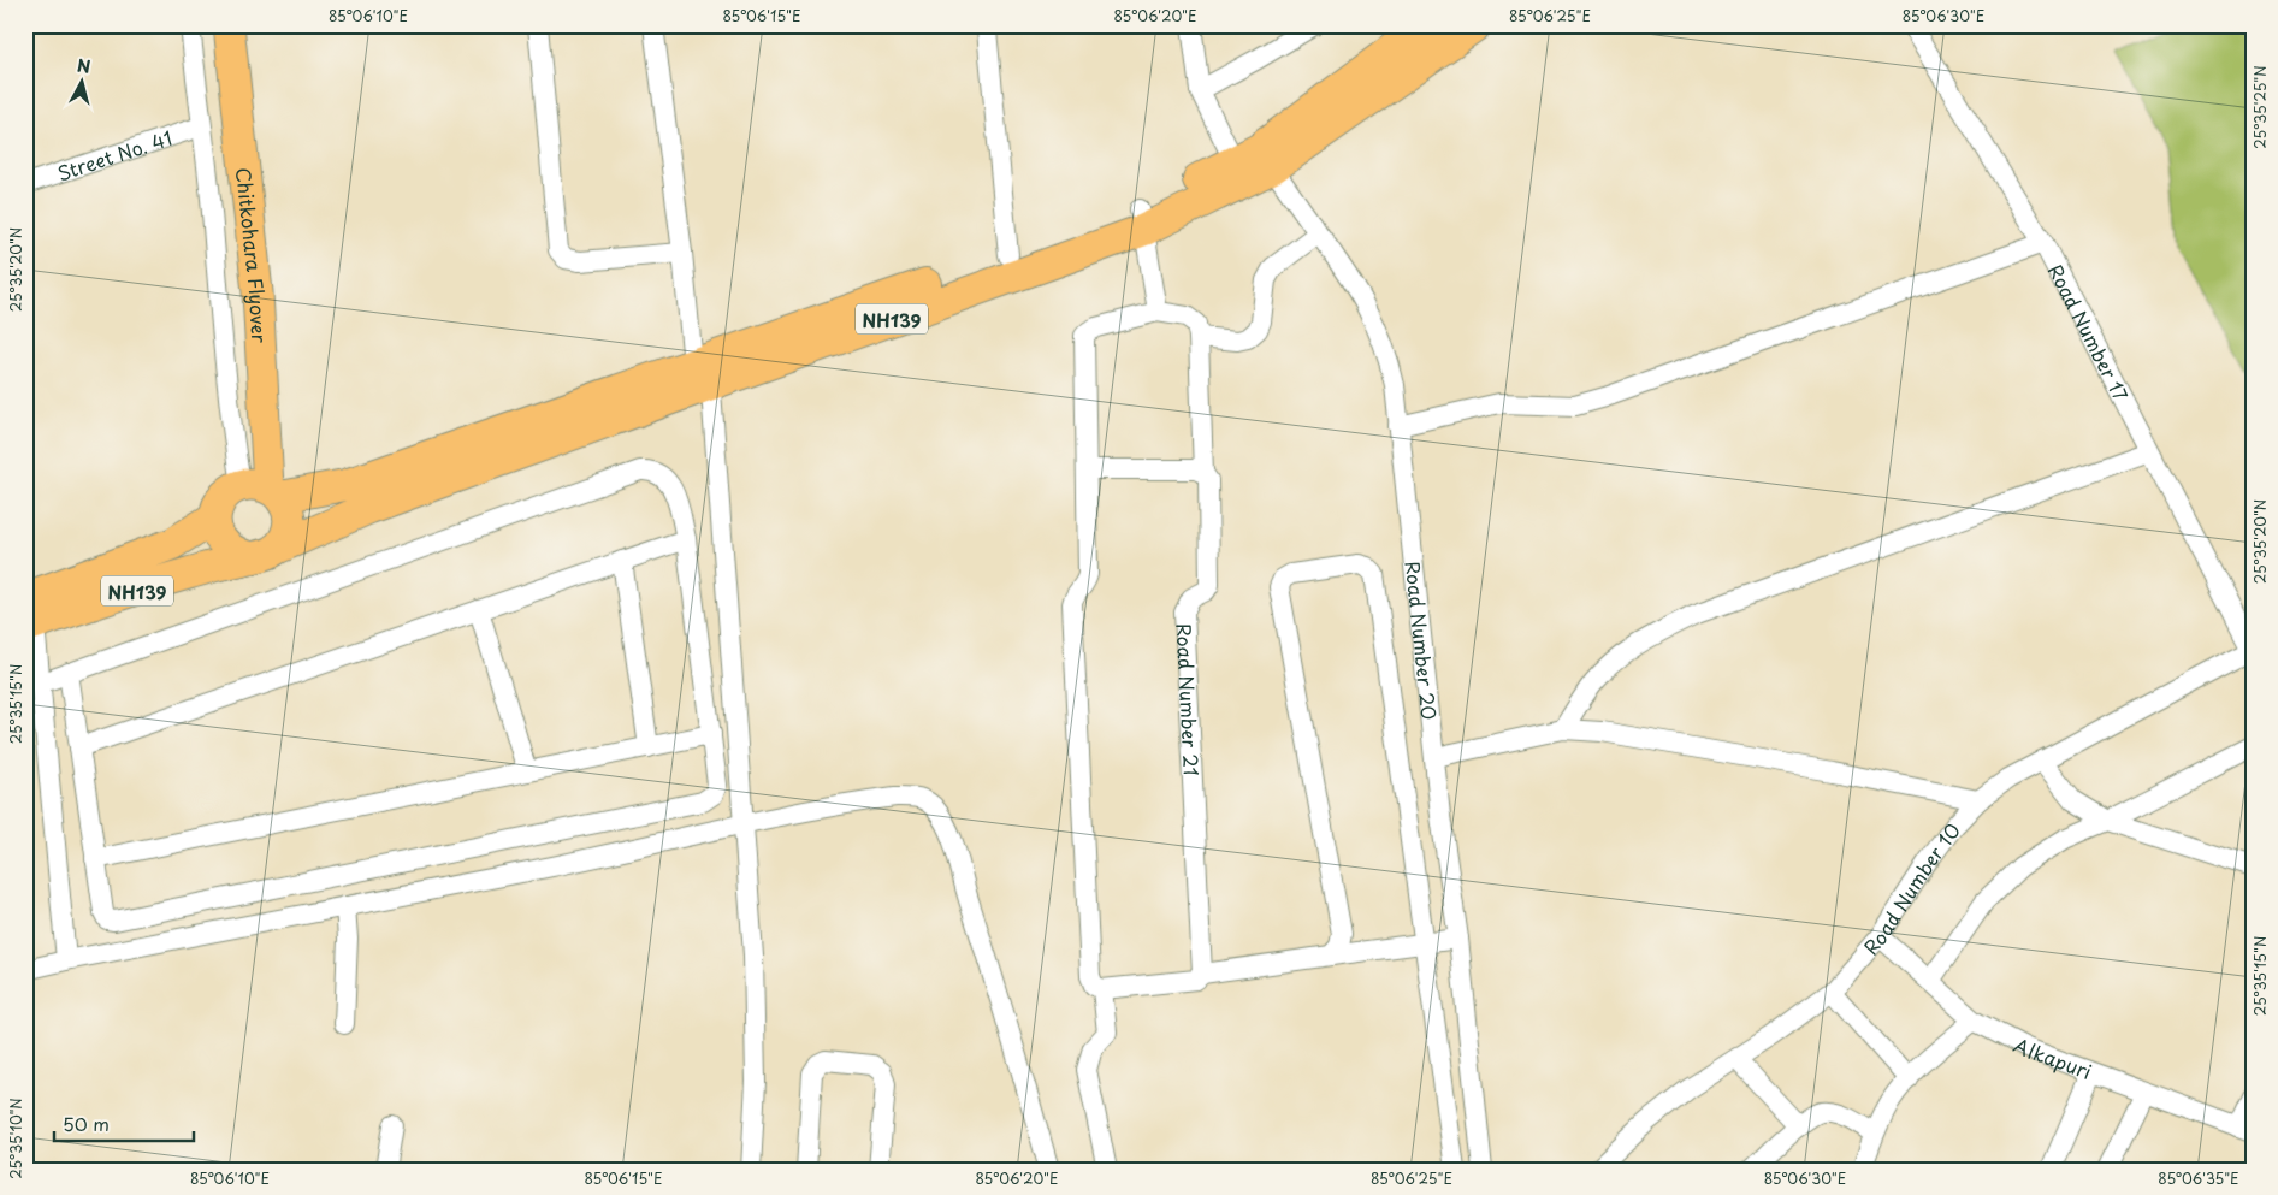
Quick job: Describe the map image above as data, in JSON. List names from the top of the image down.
{
  "streets": {
    "highway": ["NH139"],
    "main road": ["Chitkohara Flyover"],
    "street": [
      "Street No. 41",
      "Road Number 17",
      "Road Number 20",
      "Road Number 21",
      "Road Number 10",
      "Alkapuri"
    ]
  },
  "crossings": [
    ["Chitkohara Flyover", "NH139"],
    ["NH139", "Road Number 20"],
    ["Road Number 17", "Road Number 10"],
    ["Road Number 10", "Alkapuri"]
  ],
  "scale_bar": "50 m",
  "north": "top",
  "coordinates": [
    "85°06'10\"E",
    "85°06'15\"E",
    "85°06'20\"E",
    "85°06'25\"E",
    "85°06'30\"E",
    "25°35'25\"N",
    "25°35'20\"N",
    "25°35'15\"N",
    "25°35'10\"N",
    "85°06'35\"E"
  ]
}
